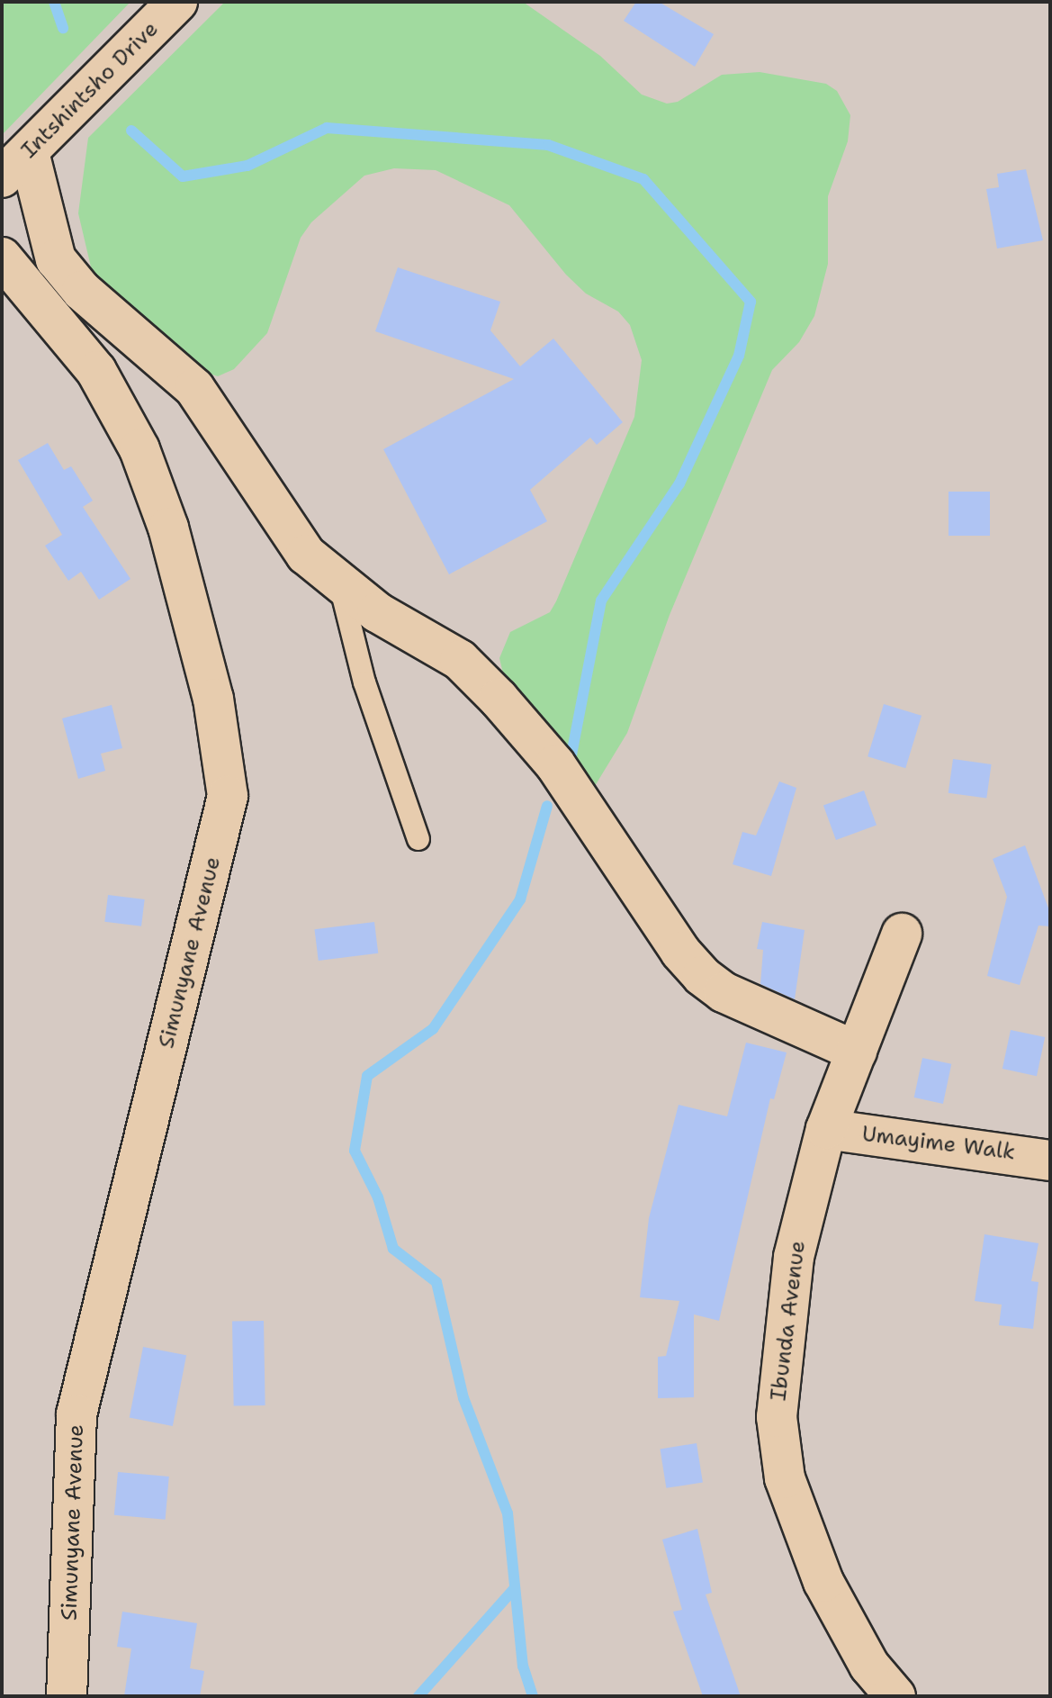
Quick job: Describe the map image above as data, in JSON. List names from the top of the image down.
{
  "streets": {
    "street": [
      "Intshintsho Drive",
      "Simunyane Avenue",
      "Umayime Walk",
      "Ibunda Avenue"
    ]
  },
  "crossings": [
    ["Umayime Walk", "Ibunda Avenue"]
  ]
}
